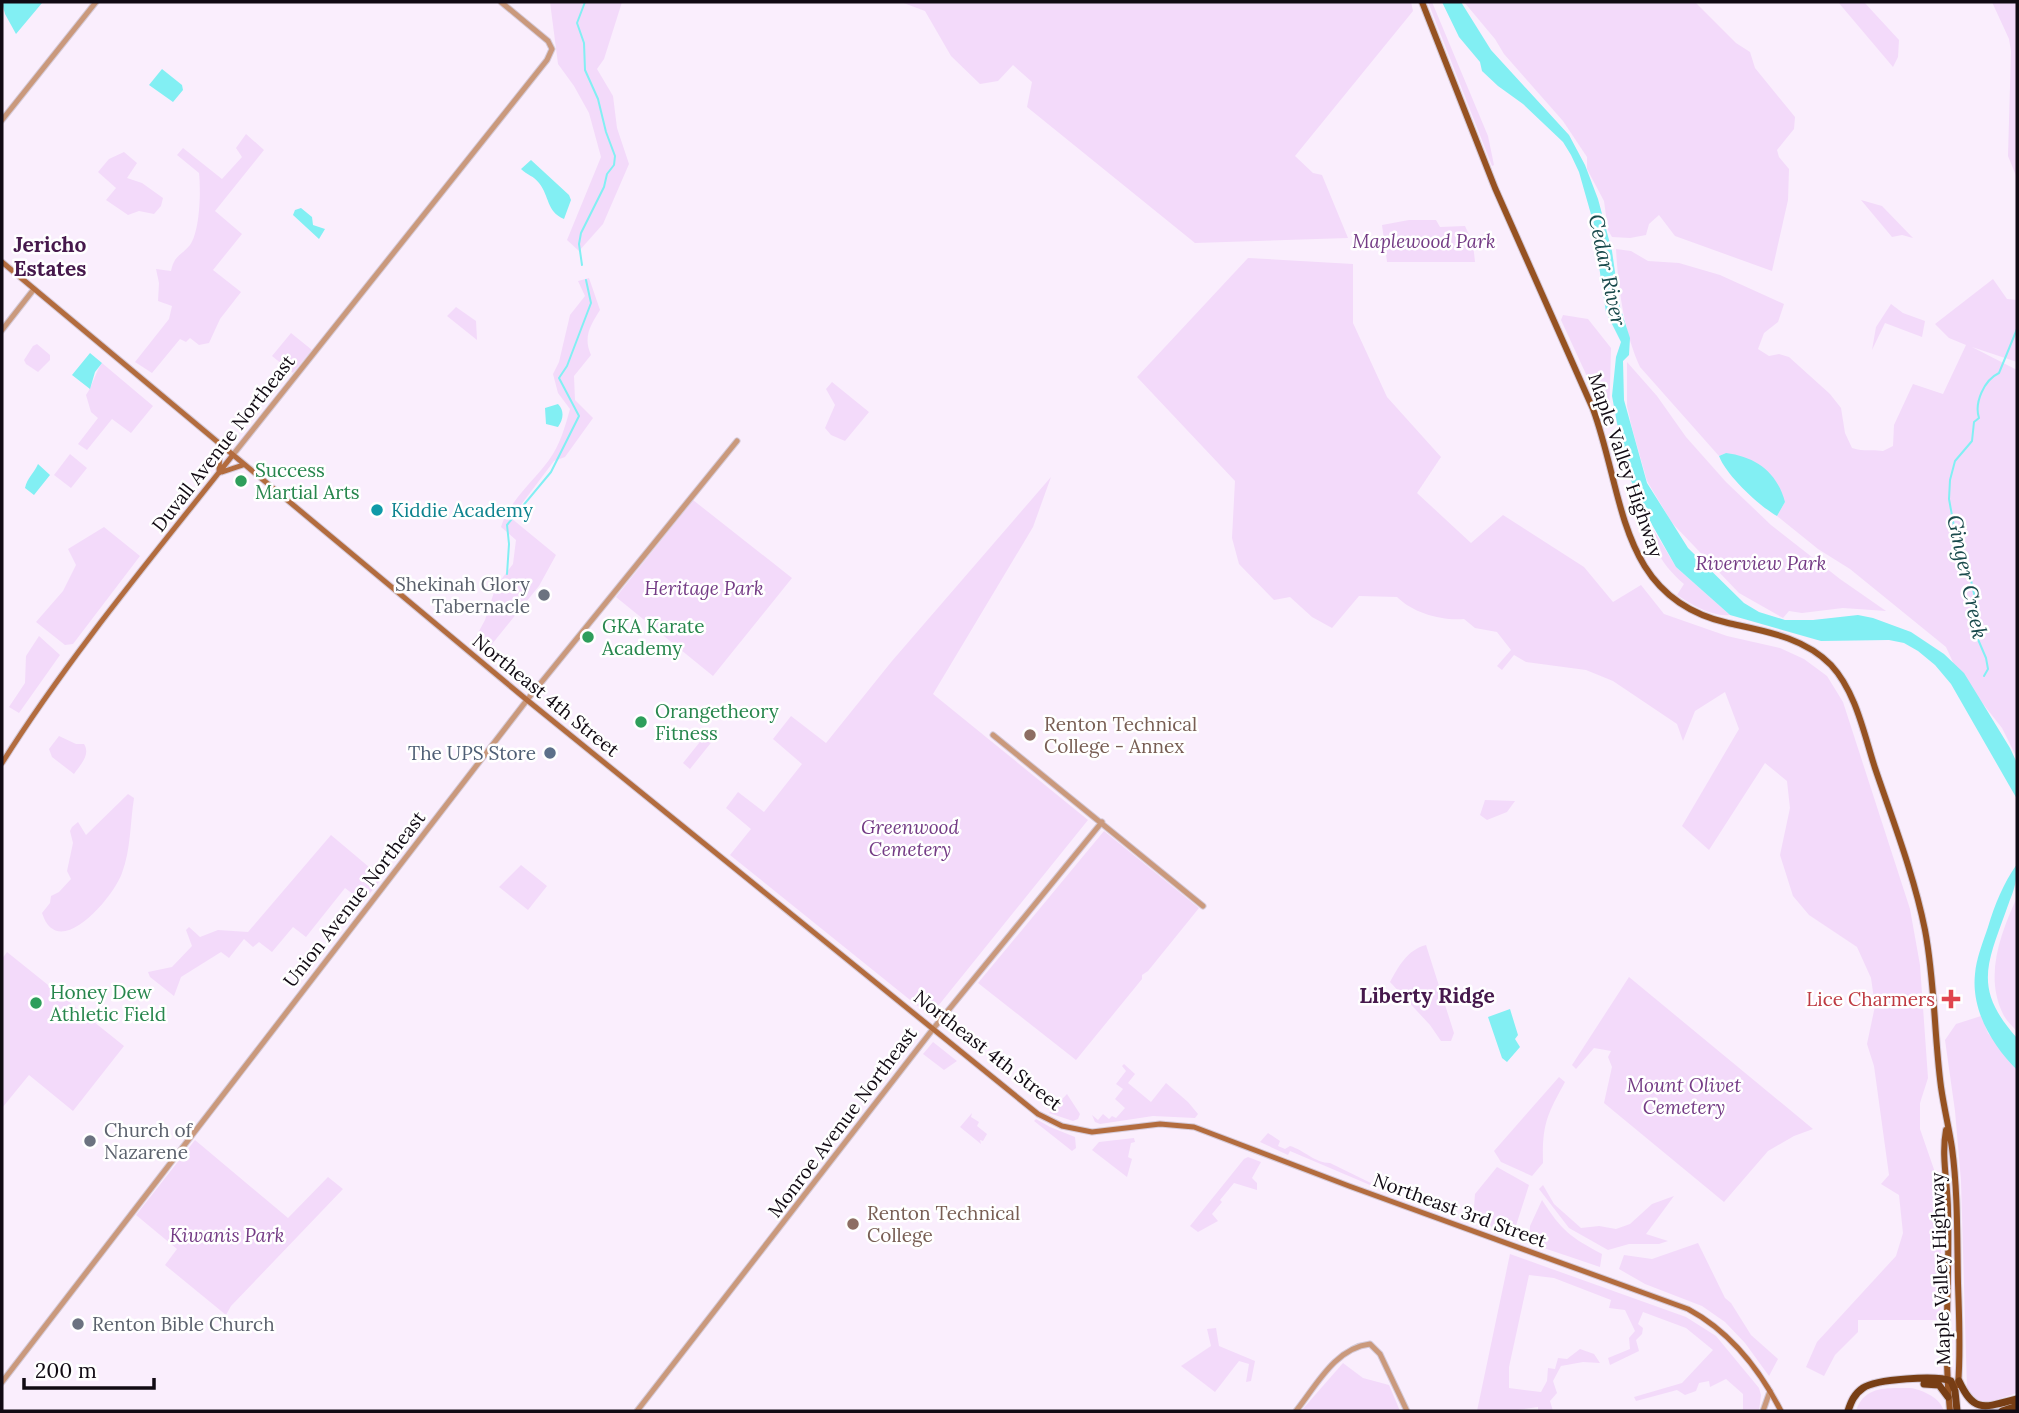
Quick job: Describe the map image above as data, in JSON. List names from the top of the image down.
{
  "streets": {
    "main road": [
      "Duvall Avenue Northeast",
      "Maple Valley Highway",
      "Northeast 4th Street",
      "Northeast 3rd Street"
    ],
    "street": ["Union Avenue Northeast", "Monroe Avenue Northeast"]
  },
  "crossings": [
    ["Duvall Avenue Northeast", "Northeast 4th Street"],
    ["Northeast 4th Street", "Union Avenue Northeast"],
    ["Northeast 4th Street", "Monroe Avenue Northeast"],
    ["Northeast 4th Street", "Northeast 3rd Street"]
  ],
  "districts": ["Jericho Estates", "Liberty Ridge"],
  "water": ["Cedar River", "Ginger Creek"],
  "parks": [
    "Maplewood Park",
    "Riverview Park",
    "Heritage Park",
    "Greenwood Cemetery",
    "Mount Olivet Cemetery",
    "Kiwanis Park"
  ],
  "places": {
    "other": [
      "Success Martial Arts",
      "Kiddie Academy",
      "Shekinah Glory Tabernacle",
      "GKA Karate Academy",
      "Orangetheory Fitness",
      "Renton Technical College - Annex",
      "The UPS Store",
      "Honey Dew Athletic Field",
      "Church of Nazarene",
      "Renton Technical College",
      "Renton Bible Church"
    ],
    "health": ["Lice Charmers"]
  },
  "scale_bar": "200 m"
}
